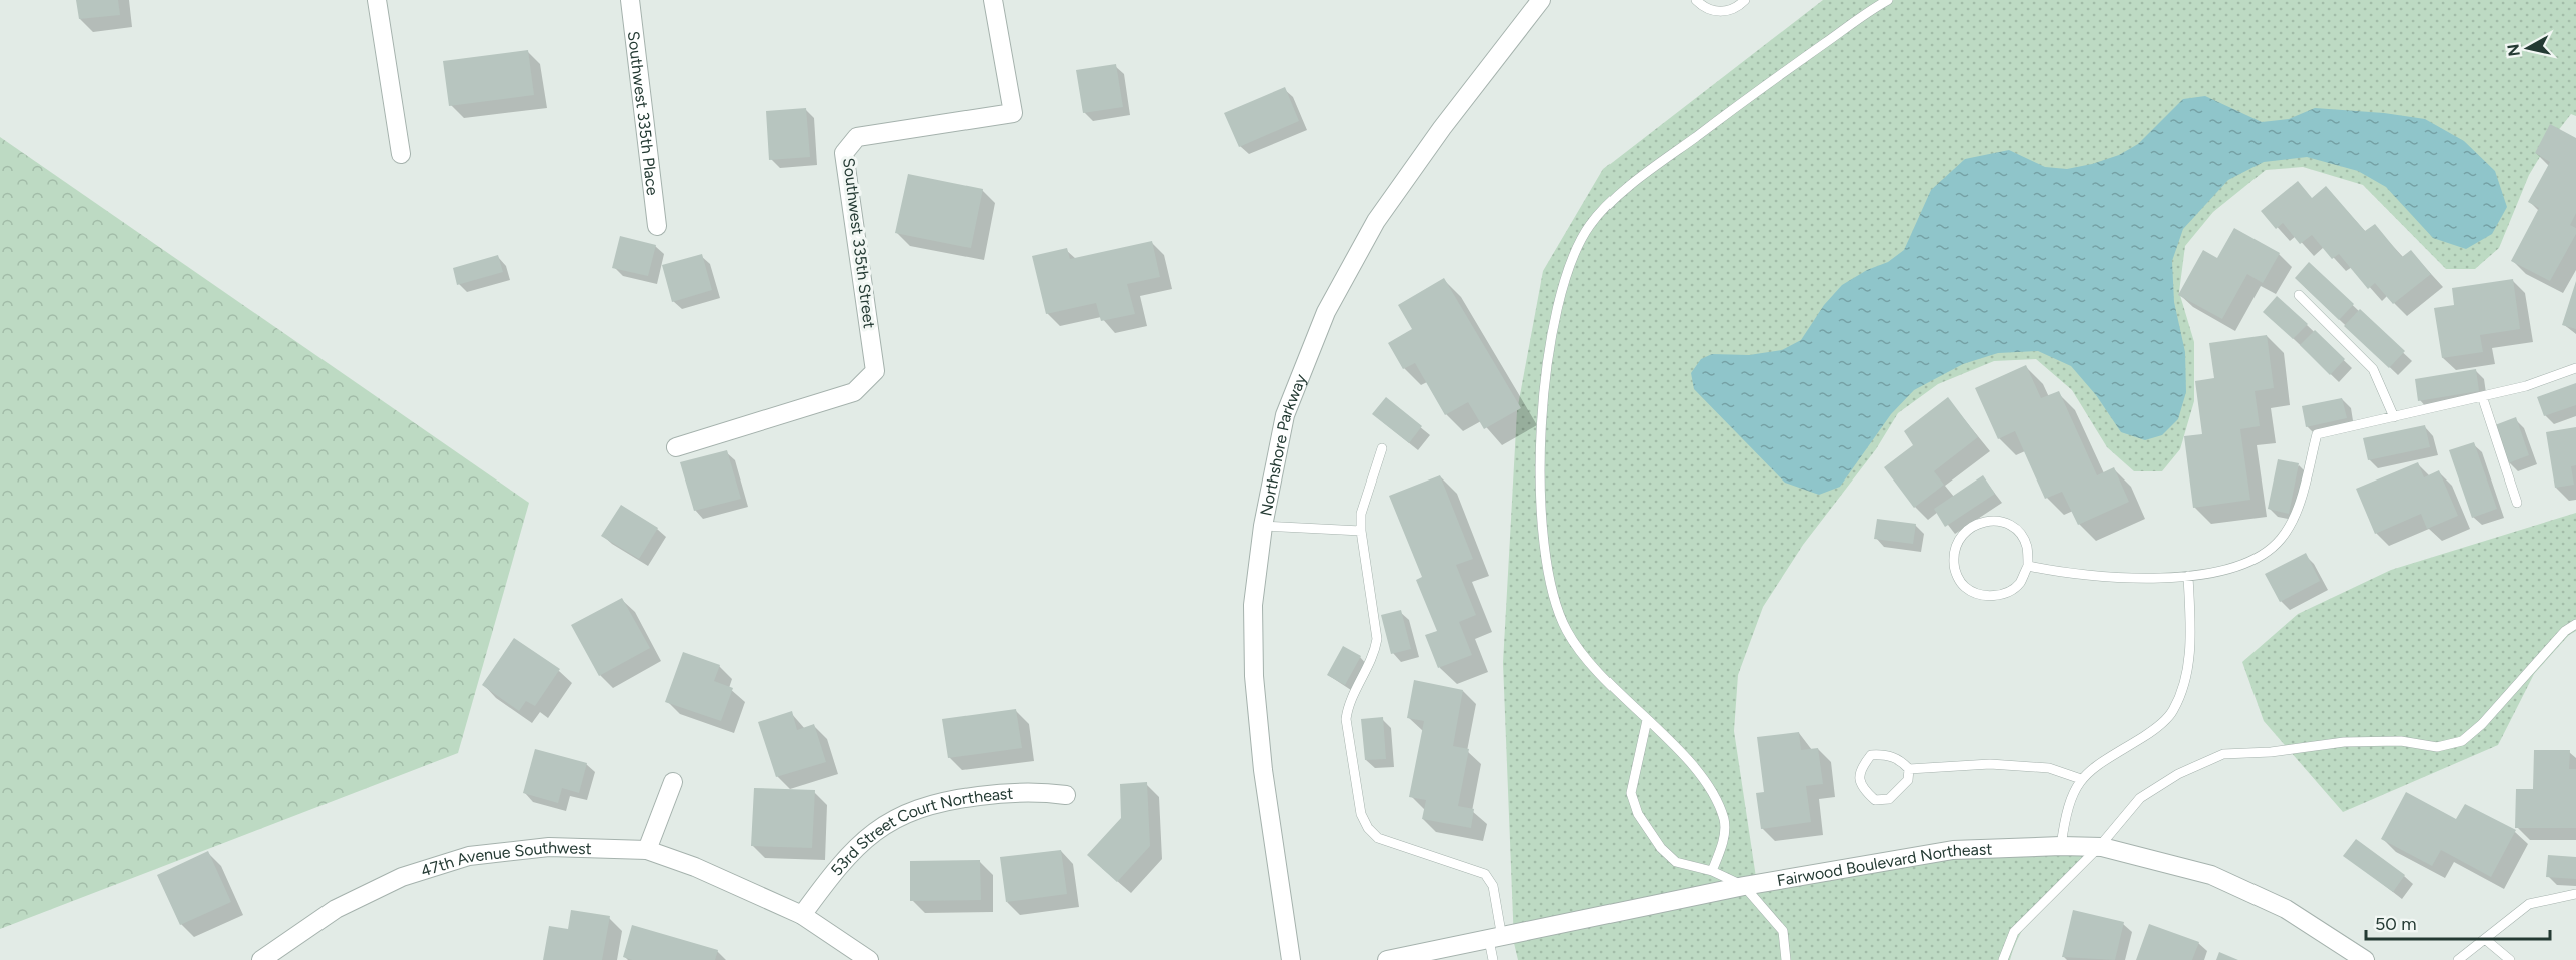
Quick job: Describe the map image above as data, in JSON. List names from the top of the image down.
{
  "streets": {
    "street": [
      "Southwest 335th Place",
      "Southwest 335th Street",
      "Northshore Parkway",
      "53rd Street Court Northeast",
      "47th Avenue Southwest",
      "Fairwood Boulevard Northeast"
    ]
  },
  "crossings": [
    ["53rd Street Court Northeast", "47th Avenue Southwest"]
  ],
  "scale_bar": "50 m",
  "north": "left"
}
